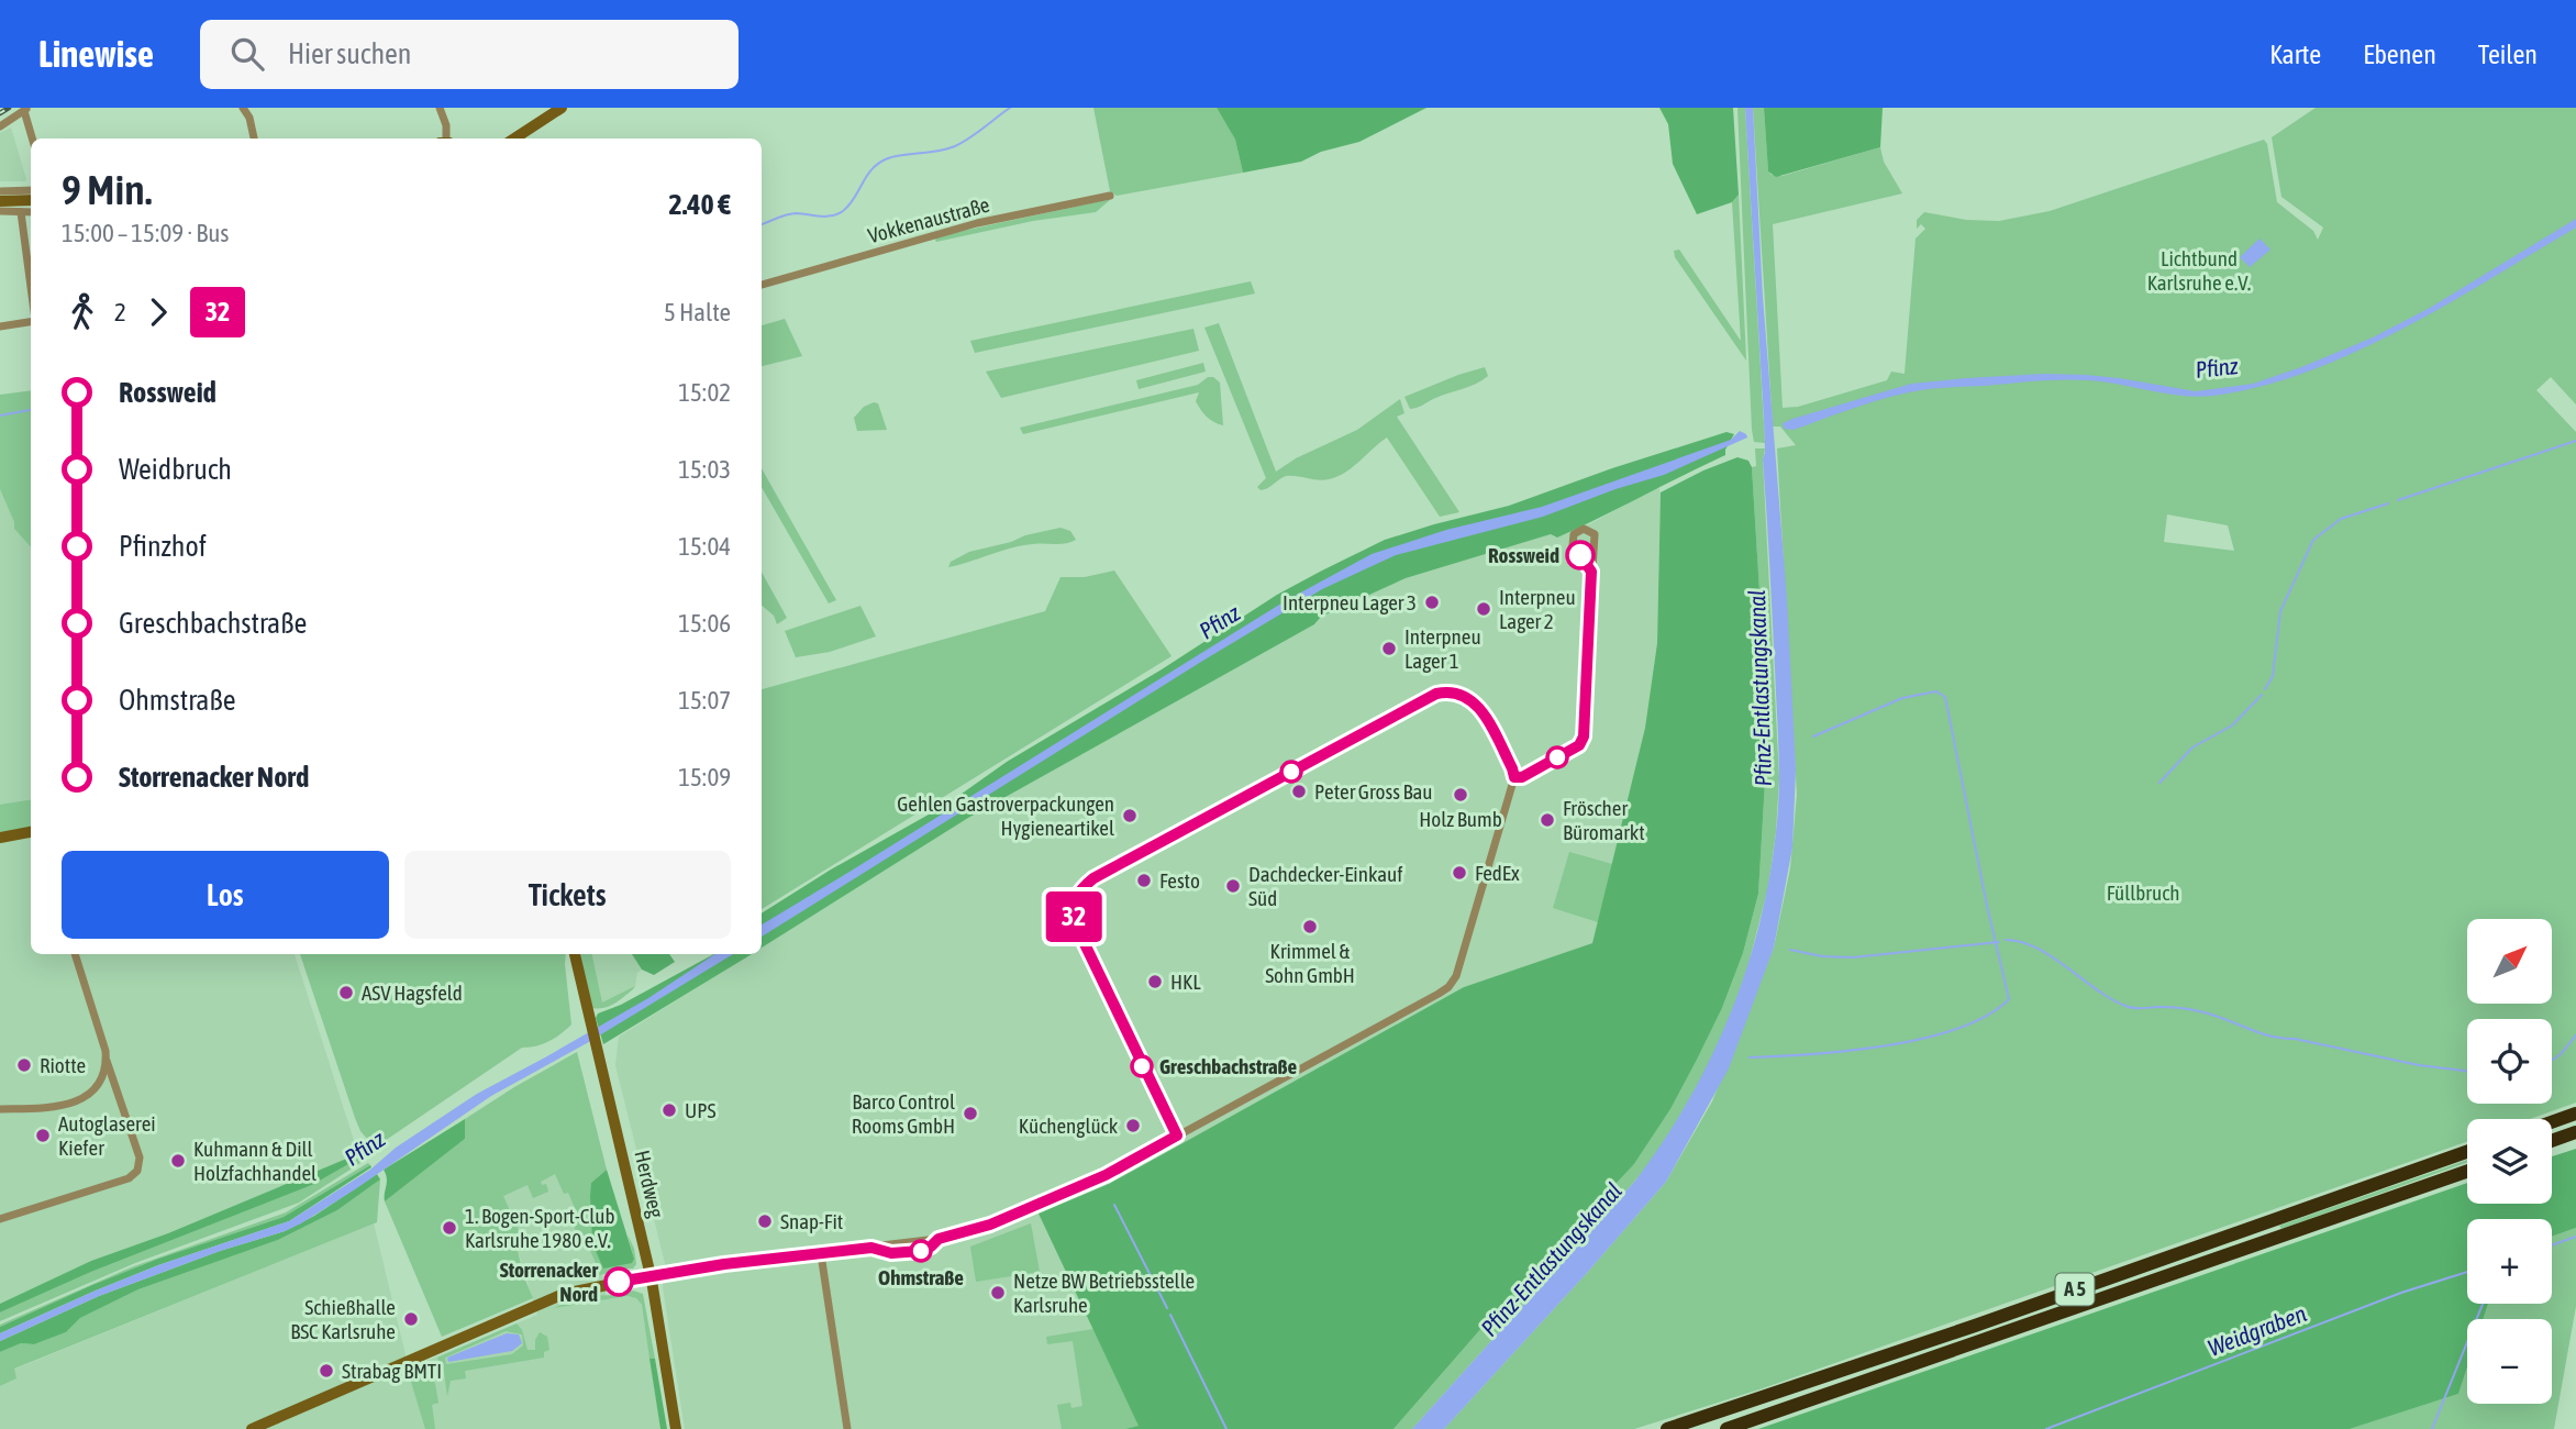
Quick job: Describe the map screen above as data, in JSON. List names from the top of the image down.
{
  "streets": {
    "highway": ["A 5"],
    "main road": ["Herdweg"],
    "street": ["Vokkenaustraße"]
  },
  "water": ["Pfinz", "Pfinz-Entlastungskanal", "Weidgraben"],
  "parks": ["Lichtbund Karlsruhe e.V.", "Füllbruch"],
  "places": [
    "Rossweid",
    "Interpneu Lager 3",
    "Interpneu Lager 2",
    "Interpneu Lager 1",
    "Peter Gross Bau",
    "Holz Bumb",
    "Gehlen Gastroverpackungen Hygieneartikel",
    "Fröscher Büromarkt",
    "FedEx",
    "Festo",
    "Dachdecker-Einkauf Süd",
    "Krimmel & Sohn GmbH",
    "HKL",
    "ASV Hagsfeld",
    "Riotte",
    "Greschbachstraße",
    "UPS",
    "Barco Control Rooms GmbH",
    "Küchenglück",
    "Autoglaserei Kiefer",
    "Kuhmann & Dill Holzfachhandel",
    "Snap-Fit",
    "1. Bogen-Sport-Club Karlsruhe 1980 e.V.",
    "Ohmstraße",
    "Storrenacker Nord",
    "Netze BW Betriebsstelle Karlsruhe",
    "Schießhalle BSC Karlsruhe",
    "Strabag BMTI"
  ],
  "lines": ["bus line 32"],
  "north": "top right",
  "page": {
    "header": "Linewise",
    "search": "Hier suchen",
    "nav": ["Karte", "Ebenen", "Teilen"],
    "on_map": "32",
    "heading": ["9 Min.", "15:00 – 15:09 · Bus", "2.40 €"],
    "legs": ["2", "32", "5 Halte"],
    "list": [
      {
        "name": "Rossweid",
        "value": "15:02"
      },
      {
        "name": "Weidbruch",
        "value": "15:03"
      },
      {
        "name": "Pfinzhof",
        "value": "15:04"
      },
      {
        "name": "Greschbachstraße",
        "value": "15:06"
      },
      {
        "name": "Ohmstraße",
        "value": "15:07"
      },
      {
        "name": "Storrenacker Nord",
        "value": "15:09"
      }
    ],
    "buttons": ["Los", "Tickets"],
    "map_buttons": ["+", "−"]
  }
}
